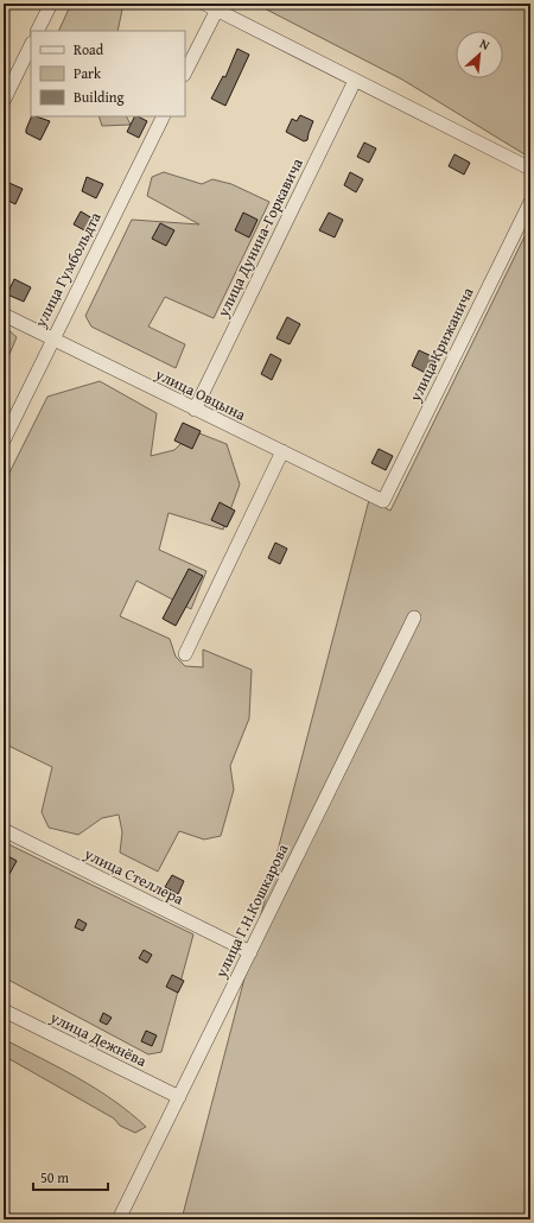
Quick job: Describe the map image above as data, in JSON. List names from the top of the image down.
{
  "streets": {
    "street": [
      "улица Дунина-Горкавича",
      "улица Гумбольдта",
      "улица Крижанича",
      "улица Овцына",
      "улица Стеллера",
      "улица Г.Н.Кошкарова",
      "улица Дежнёва"
    ]
  },
  "crossings": [
    ["улица Дунина-Горкавича", "улица Овцына"],
    ["улица Гумбольдта", "улица Овцына"],
    ["улица Крижанича", "улица Овцына"],
    ["улица Стеллера", "улица Г.Н.Кошкарова"],
    ["улица Г.Н.Кошкарова", "улица Дежнёва"]
  ],
  "legend": ["Road", "Park", "Building"],
  "scale_bar": "50 m",
  "north": "top right"
}
